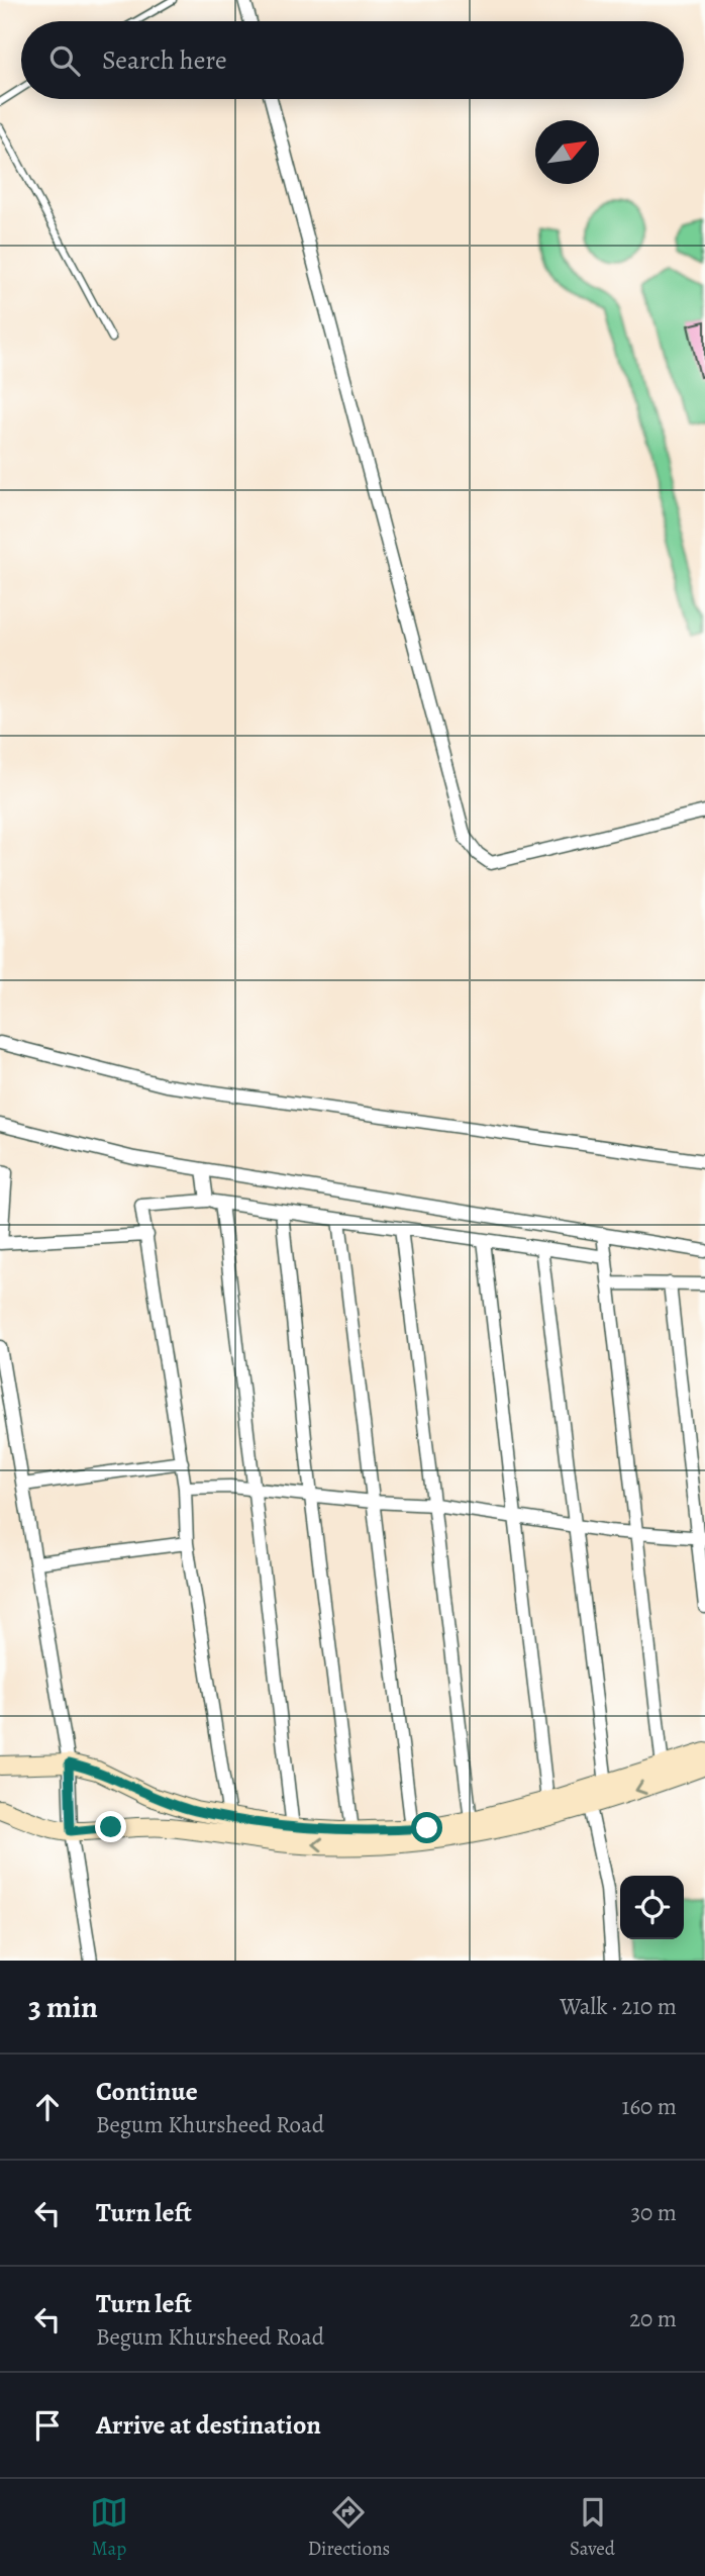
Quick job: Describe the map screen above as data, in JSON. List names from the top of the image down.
{
  "north": "top right",
  "page": {
    "search": "Search here",
    "heading": ["3 min", "Walk · 210 m"],
    "list": [
      ["Continue", "Begum Khursheed Road", "160 m"],
      ["Turn left", "30 m"],
      ["Turn left", "Begum Khursheed Road", "20 m"],
      "Arrive at destination"
    ],
    "nav": ["Map", "Directions", "Saved"]
  }
}
